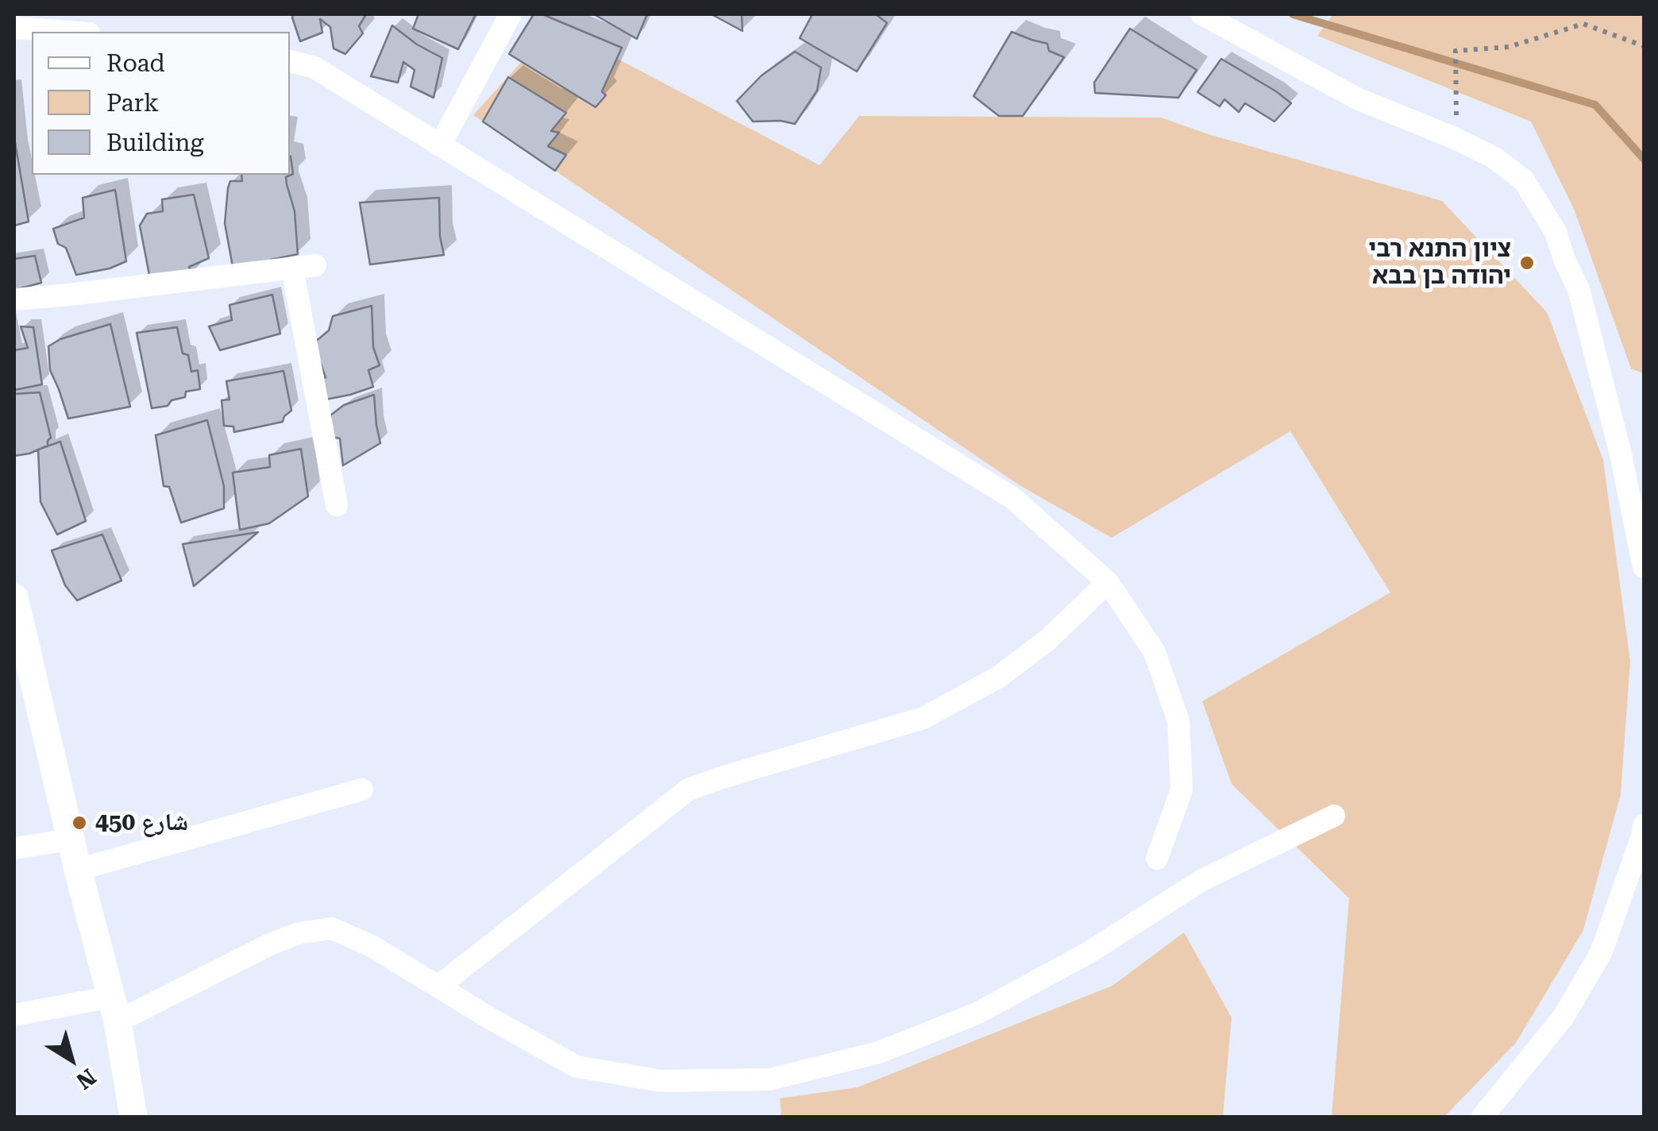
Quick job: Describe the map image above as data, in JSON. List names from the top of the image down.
{
  "places": ["ציון התנא רבי יהודה בן בבא", "شارع 450"],
  "legend": ["Road", "Park", "Building"],
  "north": "bottom right"
}
